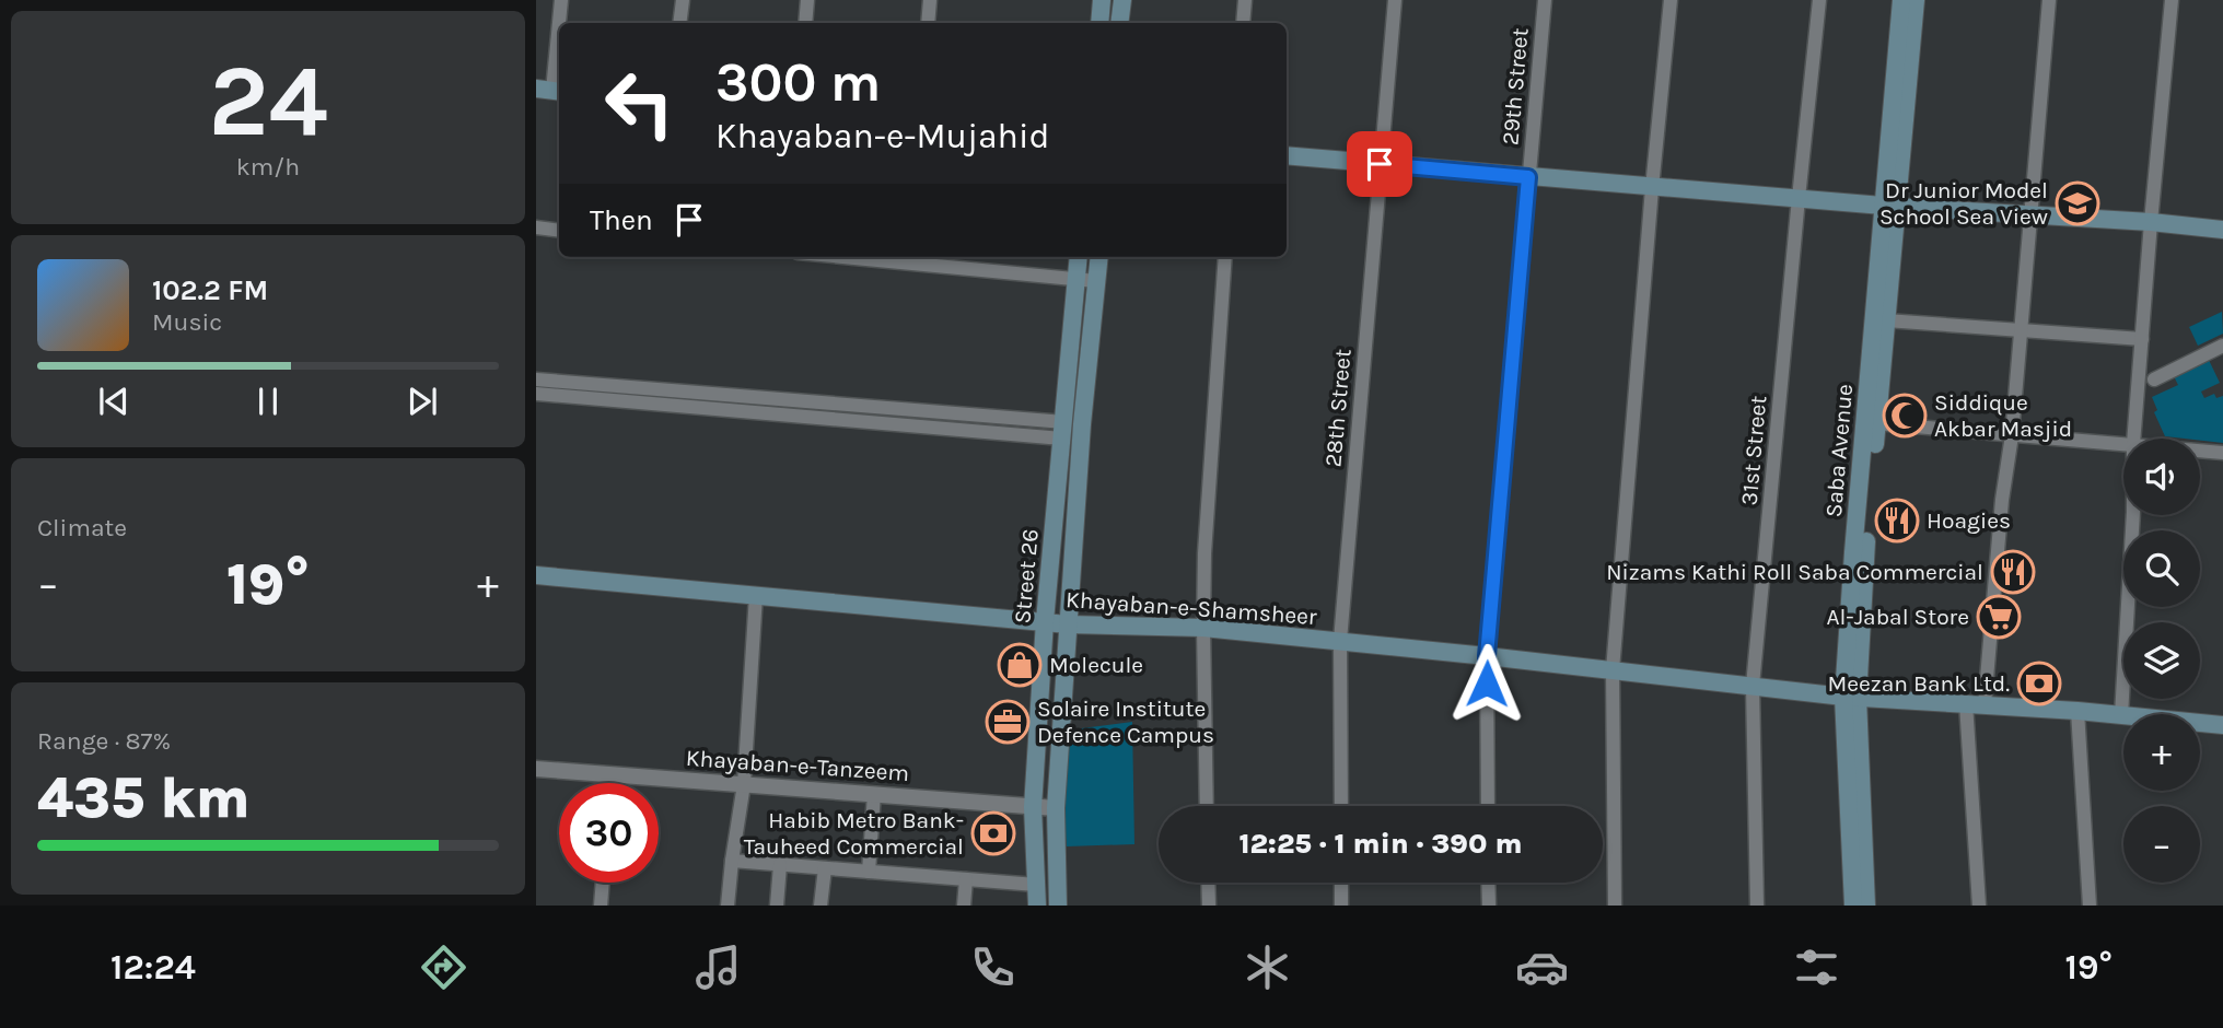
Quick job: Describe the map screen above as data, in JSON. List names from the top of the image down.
{
  "streets": {
    "main road": ["Saba Avenue", "Street 26", "Khayaban-e-Shamsheer"],
    "street": [
      "29th Street",
      "28th Street",
      "31st Street",
      "Khayaban-e-Tanzeem"
    ]
  },
  "crossings": [
    ["29th Street", "Khayaban-e-Shamsheer"],
    ["28th Street", "Khayaban-e-Shamsheer"],
    ["31st Street", "Khayaban-e-Shamsheer"],
    ["Saba Avenue", "Khayaban-e-Shamsheer"],
    ["Street 26", "Khayaban-e-Shamsheer"],
    ["Street 26", "Khayaban-e-Tanzeem"]
  ],
  "places": {
    "school or university": ["Dr Junior Model School Sea View"],
    "mosque": ["Siddique Akbar Masjid"],
    "restaurant": ["Hoagies", "Nizams Kathi Roll Saba Commercial"],
    "supermarket": ["Al-Jabal Store"],
    "shop": ["Molecule"],
    "bank": ["Meezan Bank Ltd.", "Habib Metro Bank- Tauheed Commercial"],
    "office": ["Solaire Institute Defence Campus"]
  },
  "page": {
    "tile": [
      ["24", "km/h"],
      "Climate",
      ["Range · 87%", "435 km"]
    ],
    "turn": ["300 m", "Khayaban-e-Mujahid"],
    "then": "Then",
    "song": ["102.2 FM", "Music"],
    "map_buttons": ["+", "−"],
    "heat": ["−", "19°", "+"],
    "limit": "30",
    "trip": "12:25 · 1 min · 390 m",
    "tabs": ["12:24", "19°"]
  }
}
